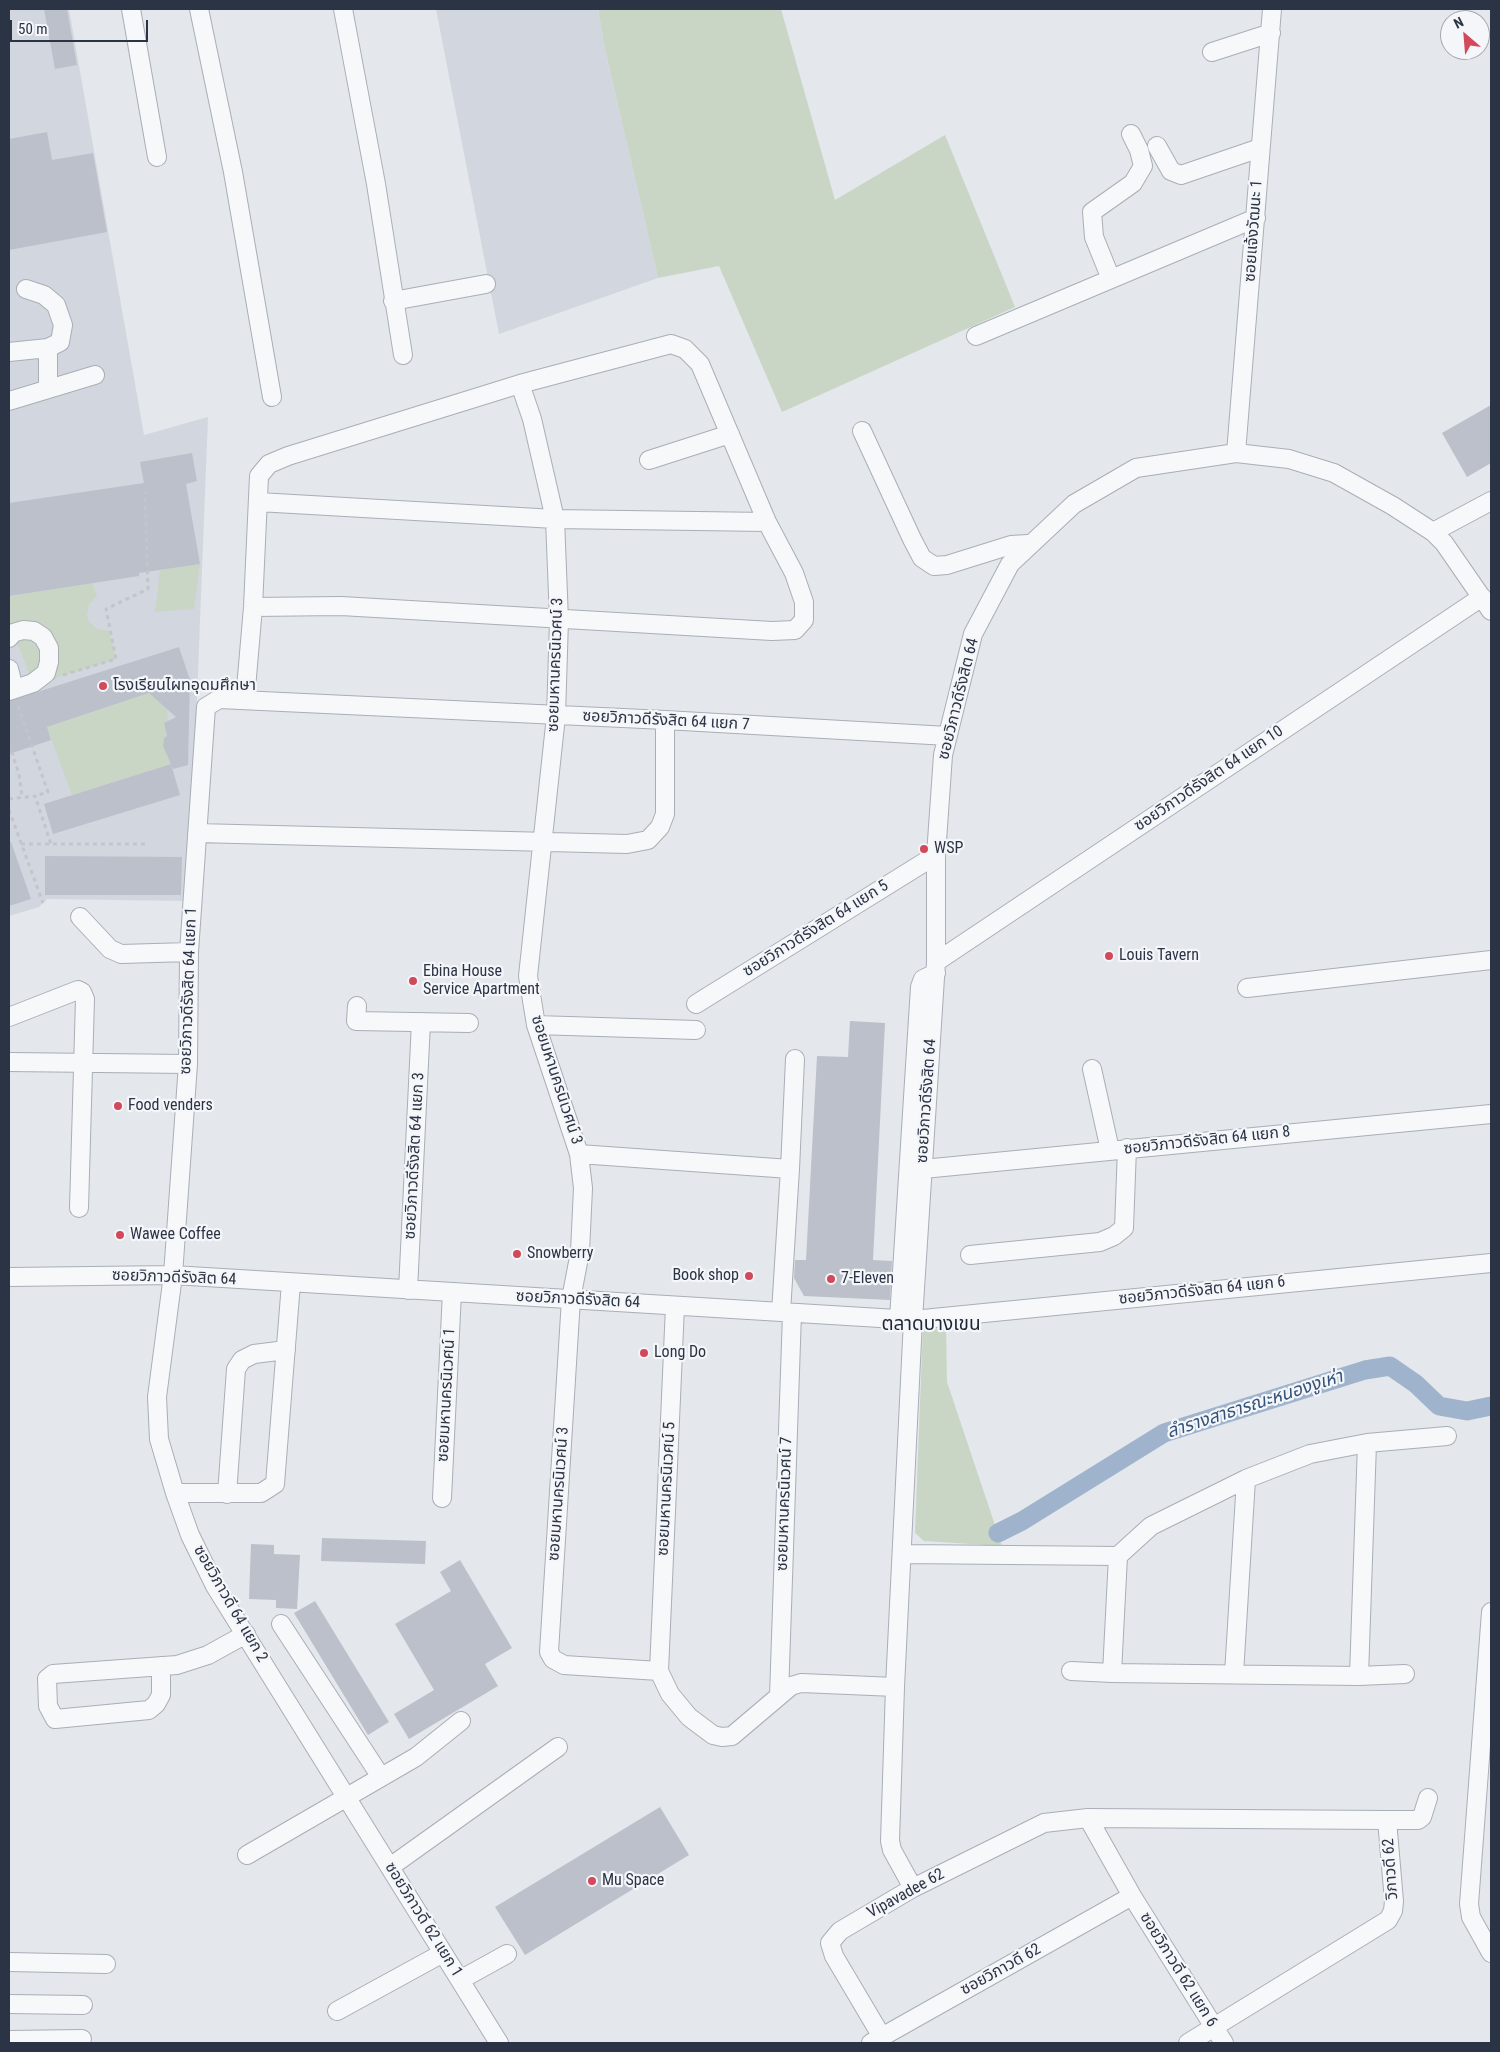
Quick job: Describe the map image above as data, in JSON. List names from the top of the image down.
{
  "streets": {
    "street": [
      "ซอยแจ้งวัฒนะ 1",
      "ซอยมหานครนิเวศน์ 3",
      "ซอยวิภาวดีรังสิต 64",
      "ซอยวิภาวดีรังสิต 64 แยก 7",
      "ซอยวิภาวดีรังสิต 64 แยก 10",
      "ซอยวิภาวดีรังสิต 64 แยก 5",
      "ซอยวิภาวดีรังสิต 64 แยก 1",
      "ซอยวิภาวดีรังสิต 64 แยก 8",
      "ซอยวิภาวดีรังสิต 64 แยก 3",
      "ซอยวิภาวดีรังสิต 64 แยก 6",
      "ซอยมหานครนิเวศน์ 1",
      "ซอยมหานครนิเวศน์ 5",
      "ซอยมหานครนิเวศน์ 7",
      "ซอยวิภาวดี 64 แยก 2",
      "วิภาวดี 62",
      "Vipavadee 62",
      "ซอยวิภาวดี 62 แยก 1",
      "ซอยวิภาวดี 62",
      "ซอยวิภาวดี 62 แยก 6"
    ]
  },
  "crossings": [
    ["ซอยแจ้งวัฒนะ 1", "ซอยวิภาวดีรังสิต 64"],
    ["ซอยมหานครนิเวศน์ 3", "ซอยวิภาวดีรังสิต 64"],
    ["ซอยมหานครนิเวศน์ 3", "ซอยวิภาวดีรังสิต 64 แยก 7"],
    ["ซอยมหานครนิเวศน์ 3", "ซอยมหานครนิเวศน์ 5"],
    ["ซอยวิภาวดีรังสิต 64", "ซอยวิภาวดีรังสิต 64 แยก 7"],
    ["ซอยวิภาวดีรังสิต 64", "ซอยวิภาวดีรังสิต 64 แยก 10"],
    ["ซอยวิภาวดีรังสิต 64", "ซอยวิภาวดีรังสิต 64 แยก 5"],
    ["ซอยวิภาวดีรังสิต 64", "ซอยวิภาวดีรังสิต 64 แยก 1"],
    ["ซอยวิภาวดีรังสิต 64", "ซอยวิภาวดีรังสิต 64 แยก 8"],
    ["ซอยวิภาวดีรังสิต 64", "ซอยวิภาวดีรังสิต 64 แยก 3"],
    ["ซอยวิภาวดีรังสิต 64", "ซอยวิภาวดีรังสิต 64 แยก 6"],
    ["ซอยวิภาวดีรังสิต 64", "ซอยมหานครนิเวศน์ 1"],
    ["ซอยวิภาวดีรังสิต 64", "ซอยมหานครนิเวศน์ 5"],
    ["ซอยวิภาวดีรังสิต 64", "ซอยมหานครนิเวศน์ 7"],
    ["ซอยวิภาวดีรังสิต 64", "ซอยวิภาวดี 64 แยก 2"],
    ["ซอยวิภาวดีรังสิต 64 แยก 7", "ซอยวิภาวดีรังสิต 64 แยก 1"],
    ["ซอยวิภาวดีรังสิต 64 แยก 10", "ซอยวิภาวดีรังสิต 64 แยก 6"],
    ["ซอยวิภาวดีรังสิต 64 แยก 1", "ซอยวิภาวดี 64 แยก 2"],
    ["ซอยวิภาวดี 64 แยก 2", "ซอยวิภาวดี 62 แยก 1"],
    ["วิภาวดี 62", "Vipavadee 62"],
    ["วิภาวดี 62", "ซอยวิภาวดี 62 แยก 6"],
    ["Vipavadee 62", "ซอยวิภาวดี 62"],
    ["Vipavadee 62", "ซอยวิภาวดี 62 แยก 6"],
    ["ซอยวิภาวดี 62", "ซอยวิภาวดี 62 แยก 6"]
  ],
  "districts": ["ตลาดบางเขน"],
  "water": ["ลำรางสาธารณะหนองงูเห่า"],
  "places": [
    "โรงเรียนไผทอุดมศึกษา",
    "WSP",
    "Louis Tavern",
    "Ebina House Service Apartment",
    "Food venders",
    "Wawee Coffee",
    "Snowberry",
    "Book shop",
    "7-Eleven",
    "Long Do",
    "Mu Space"
  ],
  "scale_bar": "50 m",
  "north": "top left"
}
